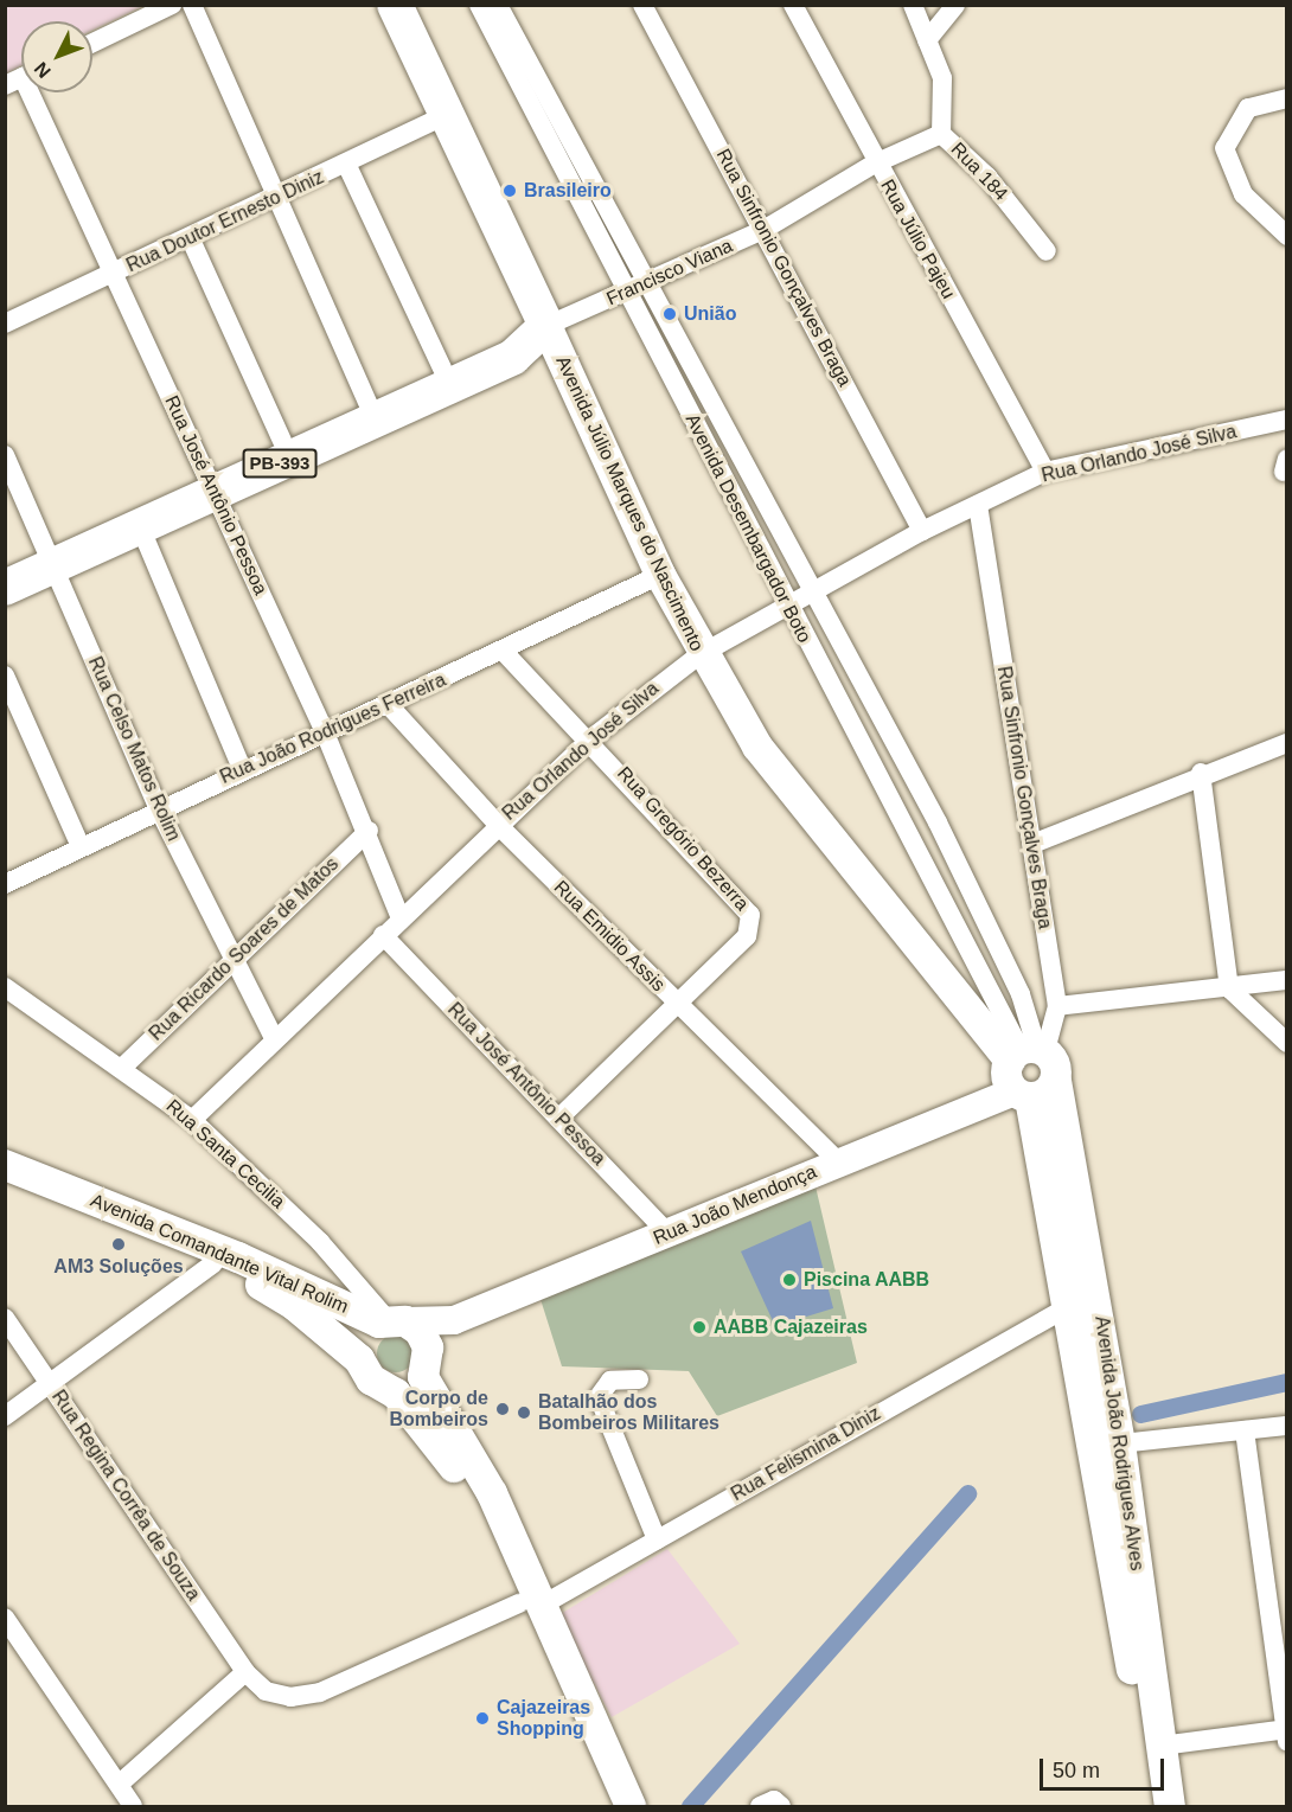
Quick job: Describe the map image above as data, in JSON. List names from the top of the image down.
{
  "streets": {
    "highway": ["PB-393", "Avenida Júlio Marques do Nascimento"],
    "main road": ["Avenida Comandante Vital Rolim", "Avenida João Rodrigues Alves"],
    "street": [
      "Rua 184",
      "Rua Doutor Ernesto Diniz",
      "Rua Júlio Pajeu",
      "Rua Sinfronio Gonçalves Braga",
      "Francisco Viana",
      "Rua Orlando José Silva",
      "Rua José Antônio Pessoa",
      "Avenida Desembargador Boto",
      "Rua João Rodrigues Ferreira",
      "Rua Celso Matos Rolim",
      "Rua Gregório Bezerra",
      "Rua Emidio Assis",
      "Rua Ricardo Soares de Matos",
      "Rua Santa Cecilia",
      "Rua João Mendonça",
      "Rua Felismina Diniz",
      "Rua Regina Corrêa de Souza"
    ]
  },
  "crossings": [
    ["Rua 184", "Francisco Viana"],
    ["Rua Doutor Ernesto Diniz", "Rua José Antônio Pessoa"],
    ["Rua Doutor Ernesto Diniz", "Avenida Júlio Marques do Nascimento"],
    ["Rua Júlio Pajeu", "Francisco Viana"],
    ["Rua Júlio Pajeu", "Rua Orlando José Silva"],
    ["Rua Sinfronio Gonçalves Braga", "Francisco Viana"],
    ["Rua Sinfronio Gonçalves Braga", "Rua Orlando José Silva"],
    ["Francisco Viana", "PB-393"],
    ["Francisco Viana", "Avenida Júlio Marques do Nascimento"],
    ["Francisco Viana", "Avenida Desembargador Boto"],
    ["Rua Orlando José Silva", "Rua José Antônio Pessoa"],
    ["Rua Orlando José Silva", "Avenida Júlio Marques do Nascimento"],
    ["Rua Orlando José Silva", "Avenida Desembargador Boto"],
    ["Rua Orlando José Silva", "Rua Celso Matos Rolim"],
    ["Rua Orlando José Silva", "Rua Gregório Bezerra"],
    ["Rua Orlando José Silva", "Rua Emidio Assis"],
    ["Rua Orlando José Silva", "Rua Santa Cecilia"],
    ["PB-393", "Rua José Antônio Pessoa"],
    ["PB-393", "Avenida Júlio Marques do Nascimento"],
    ["PB-393", "Rua Celso Matos Rolim"],
    ["Rua José Antônio Pessoa", "Rua João Rodrigues Ferreira"],
    ["Rua José Antônio Pessoa", "Rua Gregório Bezerra"],
    ["Rua José Antônio Pessoa", "Rua Ricardo Soares de Matos"],
    ["Rua José Antônio Pessoa", "Rua João Mendonça"],
    ["Avenida Júlio Marques do Nascimento", "Avenida Desembargador Boto"],
    ["Avenida Júlio Marques do Nascimento", "Rua João Rodrigues Ferreira"],
    ["Avenida Júlio Marques do Nascimento", "Rua João Mendonça"],
    ["Avenida Júlio Marques do Nascimento", "Avenida João Rodrigues Alves"],
    ["Avenida Desembargador Boto", "Rua João Mendonça"],
    ["Avenida Desembargador Boto", "Avenida João Rodrigues Alves"],
    ["Rua João Rodrigues Ferreira", "Rua Celso Matos Rolim"],
    ["Rua João Rodrigues Ferreira", "Rua Gregório Bezerra"],
    ["Rua João Rodrigues Ferreira", "Rua Emidio Assis"],
    ["Rua Celso Matos Rolim", "Rua Ricardo Soares de Matos"],
    ["Rua Gregório Bezerra", "Rua Emidio Assis"],
    ["Rua Emidio Assis", "Rua João Mendonça"],
    ["Rua Ricardo Soares de Matos", "Rua Santa Cecilia"],
    ["Rua Santa Cecilia", "Avenida Comandante Vital Rolim"],
    ["Rua João Mendonça", "Avenida João Rodrigues Alves"],
    ["Avenida Comandante Vital Rolim", "Rua Felismina Diniz"],
    ["Avenida João Rodrigues Alves", "Rua Felismina Diniz"],
    ["Rua Felismina Diniz", "Rua Regina Corrêa de Souza"]
  ],
  "places": [
    "Brasileiro",
    "União",
    "AM3 Soluções",
    "Piscina AABB",
    "AABB Cajazeiras",
    "Corpo de Bombeiros",
    "Batalhão dos Bombeiros Militares",
    "Cajazeiras Shopping"
  ],
  "scale_bar": "50 m",
  "north": "bottom left"
}
